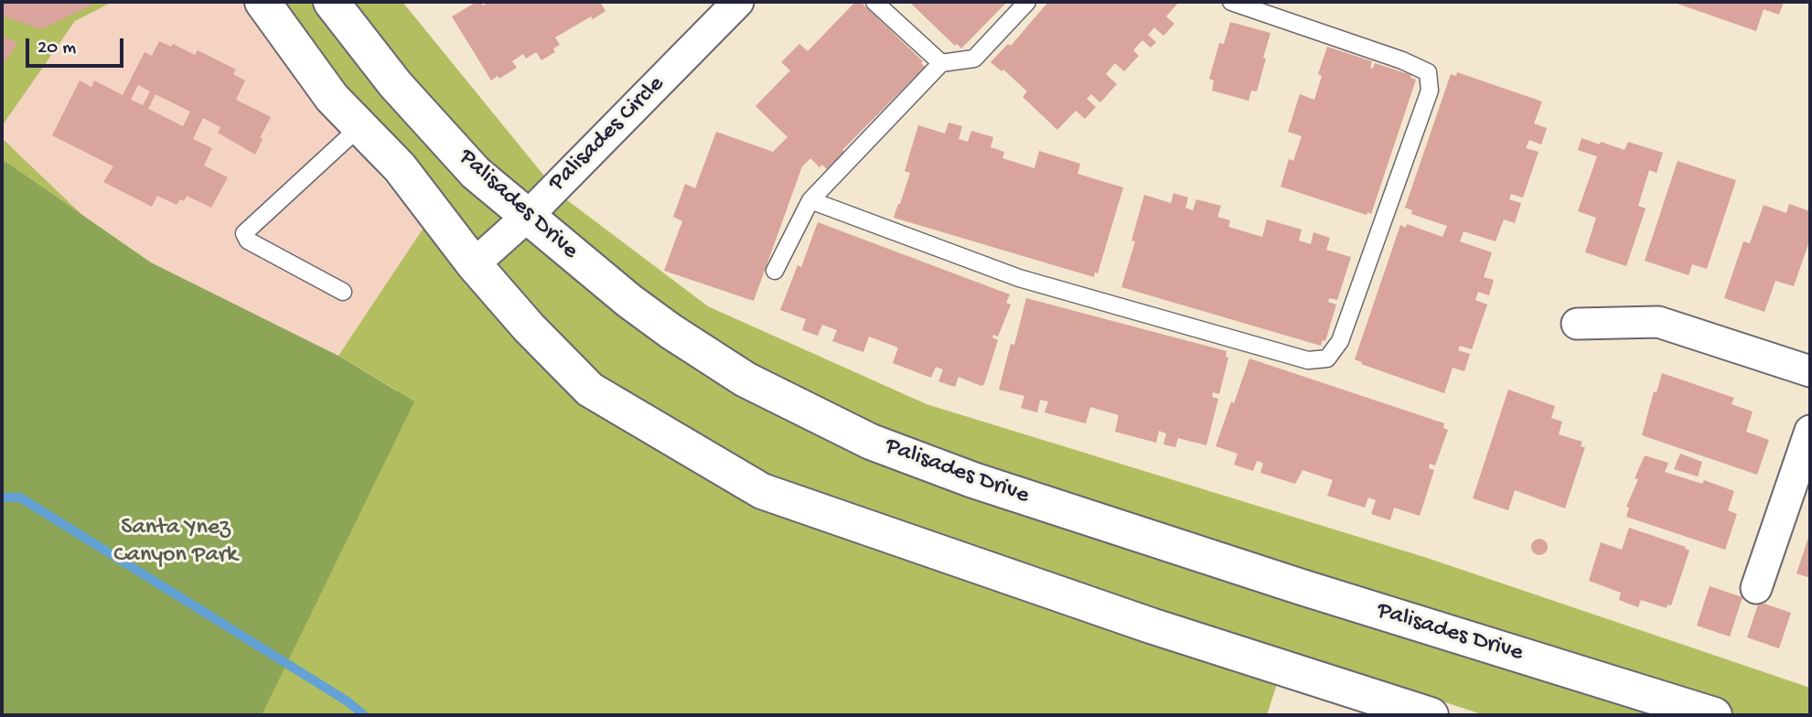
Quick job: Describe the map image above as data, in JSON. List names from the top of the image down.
{
  "streets": {
    "street": ["Palisades Circle", "Palisades Drive"]
  },
  "crossings": [
    ["Palisades Circle", "Palisades Drive"]
  ],
  "parks": ["Santa Ynez Canyon Park"],
  "scale_bar": "20 m"
}
